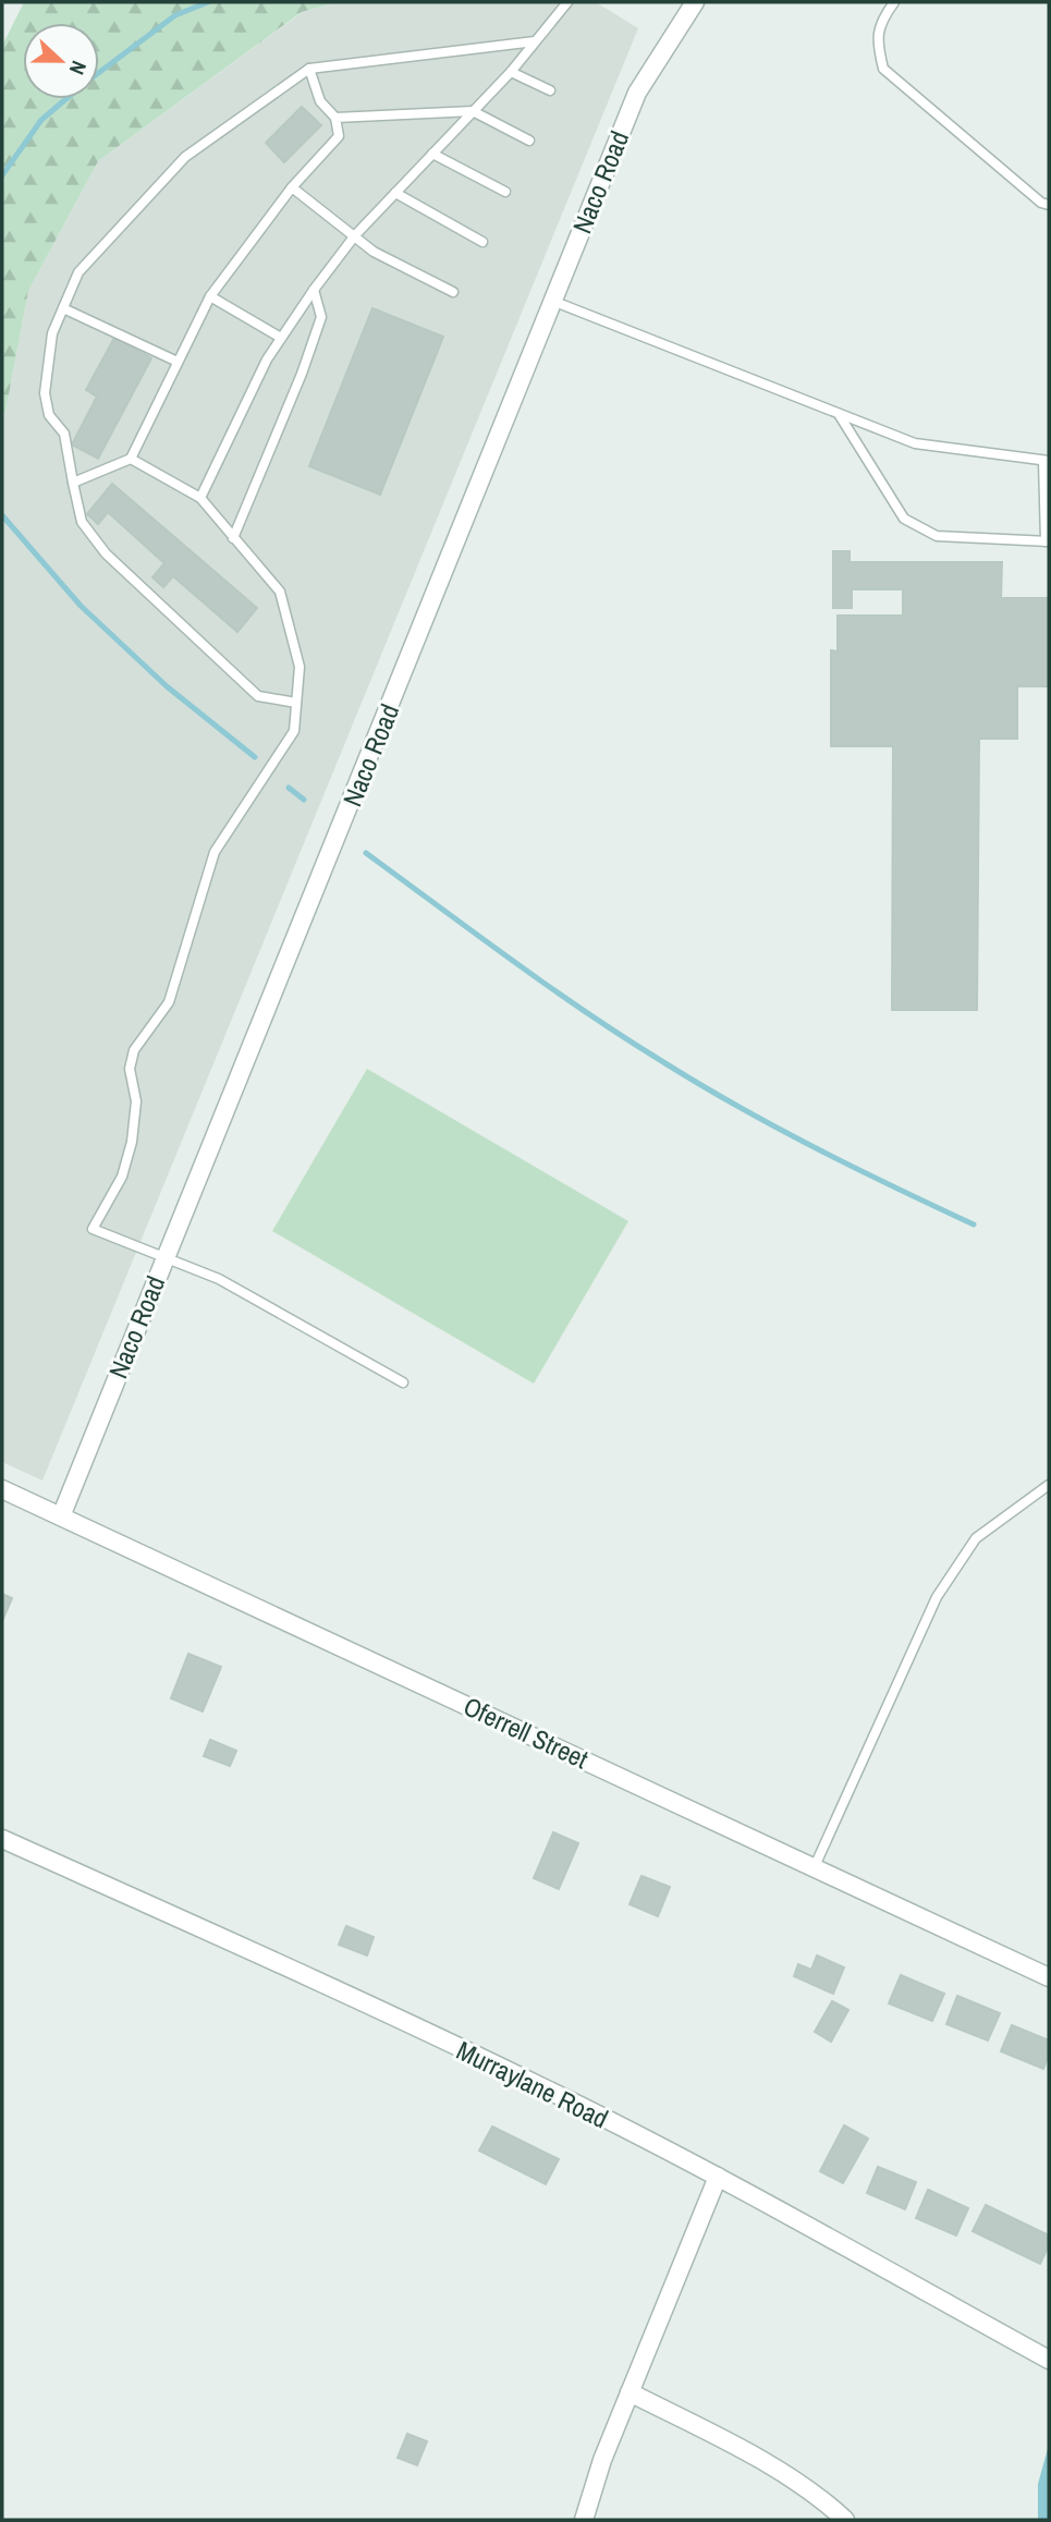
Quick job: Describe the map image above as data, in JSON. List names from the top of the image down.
{
  "streets": {
    "street": ["Naco Road", "Oferrell Street", "Murraylane Road"]
  },
  "crossings": [
    ["Naco Road", "Oferrell Street"]
  ],
  "north": "right"
}
